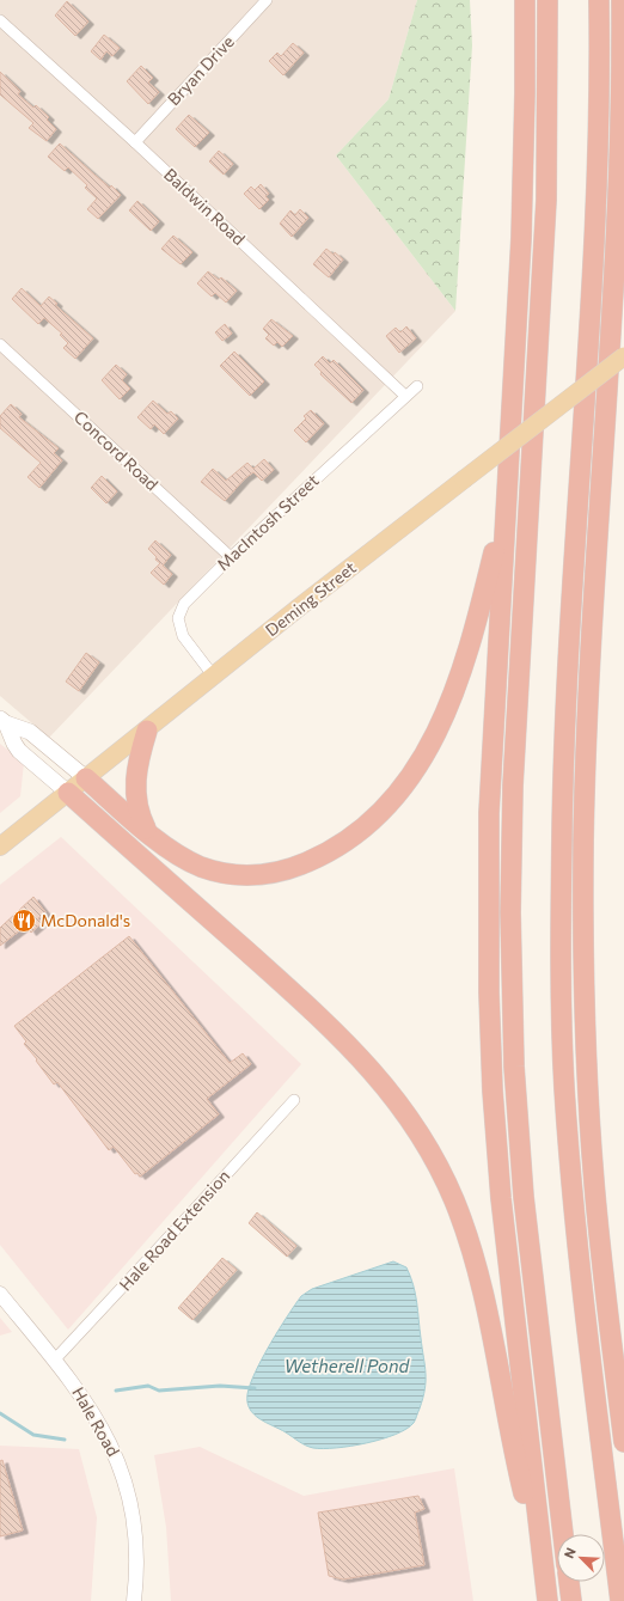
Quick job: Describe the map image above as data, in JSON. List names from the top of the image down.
{
  "streets": {
    "main road": ["Deming Street"],
    "street": [
      "Bryan Drive",
      "Baldwin Road",
      "Concord Road",
      "MacIntosh Street",
      "Hale Road Extension",
      "Hale Road"
    ]
  },
  "crossings": [
    ["Bryan Drive", "Baldwin Road"],
    ["Baldwin Road", "MacIntosh Street"],
    ["Concord Road", "MacIntosh Street"],
    ["MacIntosh Street", "Deming Street"],
    ["Hale Road Extension", "Hale Road"]
  ],
  "water": ["Wetherell Pond"],
  "places": {
    "restaurant": ["McDonald's"]
  },
  "north": "top left"
}
